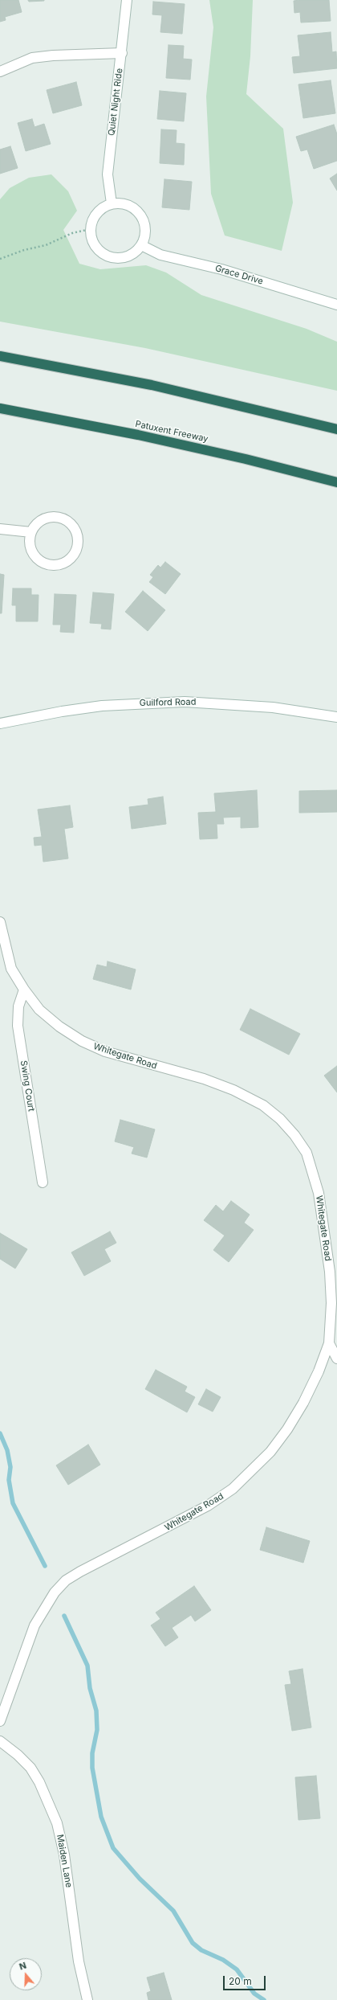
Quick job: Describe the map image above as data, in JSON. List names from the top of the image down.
{
  "streets": {
    "highway": ["Patuxent Freeway"],
    "street": [
      "Quiet Night Ride",
      "Grace Drive",
      "Guilford Road",
      "Whitegate Road",
      "Swing Court",
      "Maiden Lane"
    ]
  },
  "crossings": [
    ["Quiet Night Ride", "Grace Drive"],
    ["Whitegate Road", "Swing Court"]
  ],
  "scale_bar": "20 m",
  "north": "top"
}
